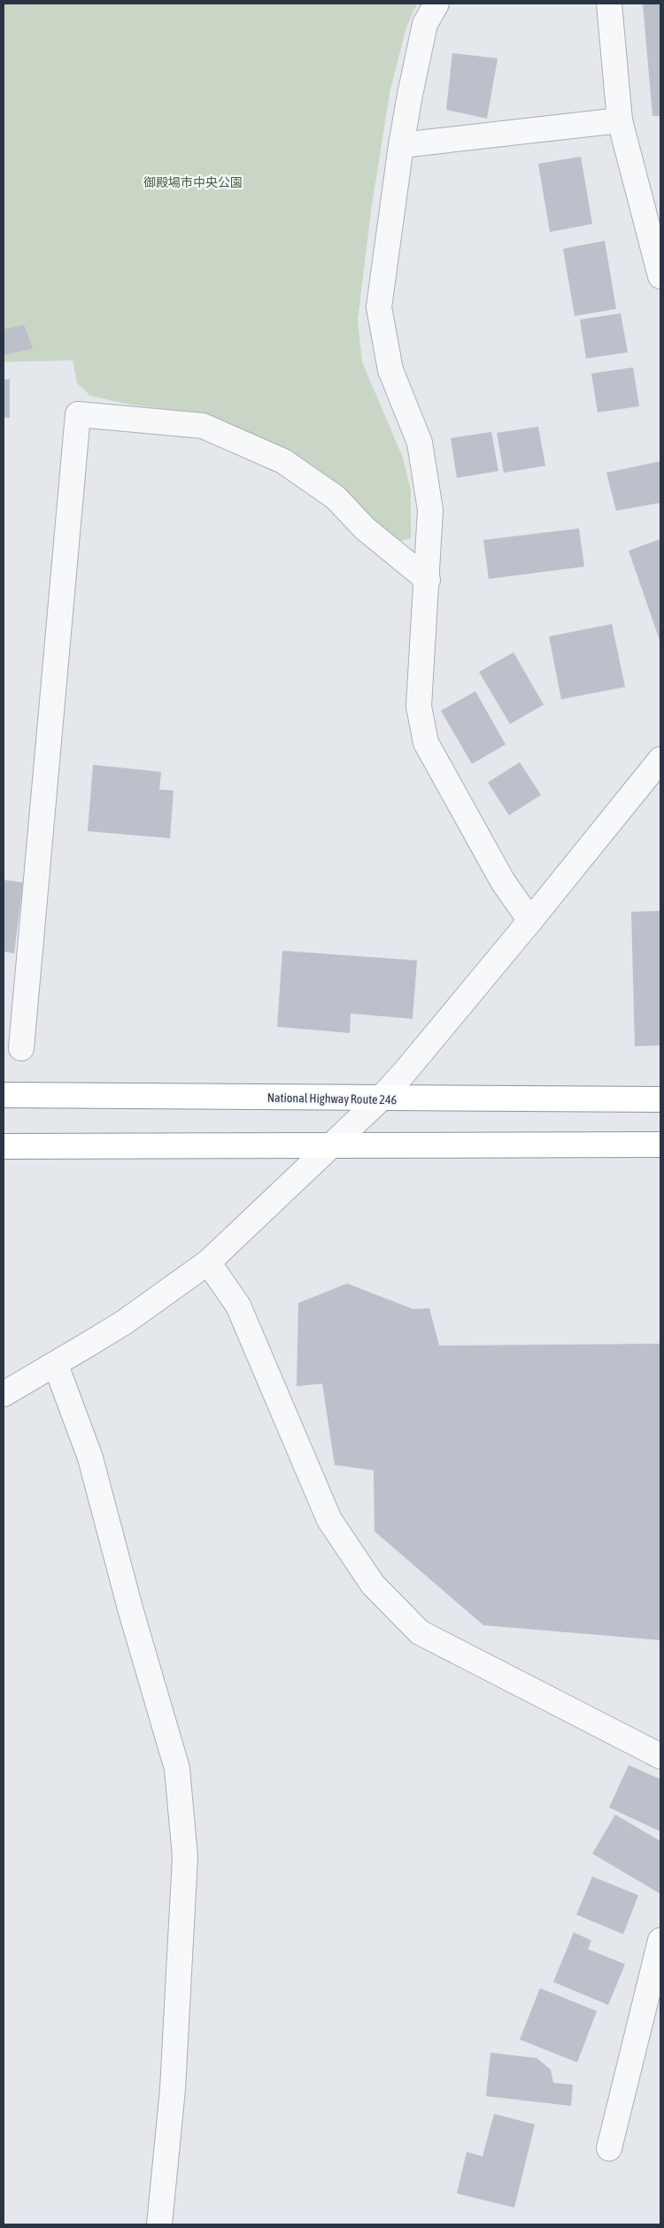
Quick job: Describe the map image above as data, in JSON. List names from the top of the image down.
{
  "streets": {
    "highway": ["National Highway Route 246"]
  },
  "parks": ["御殿場市中央公園"]
}
